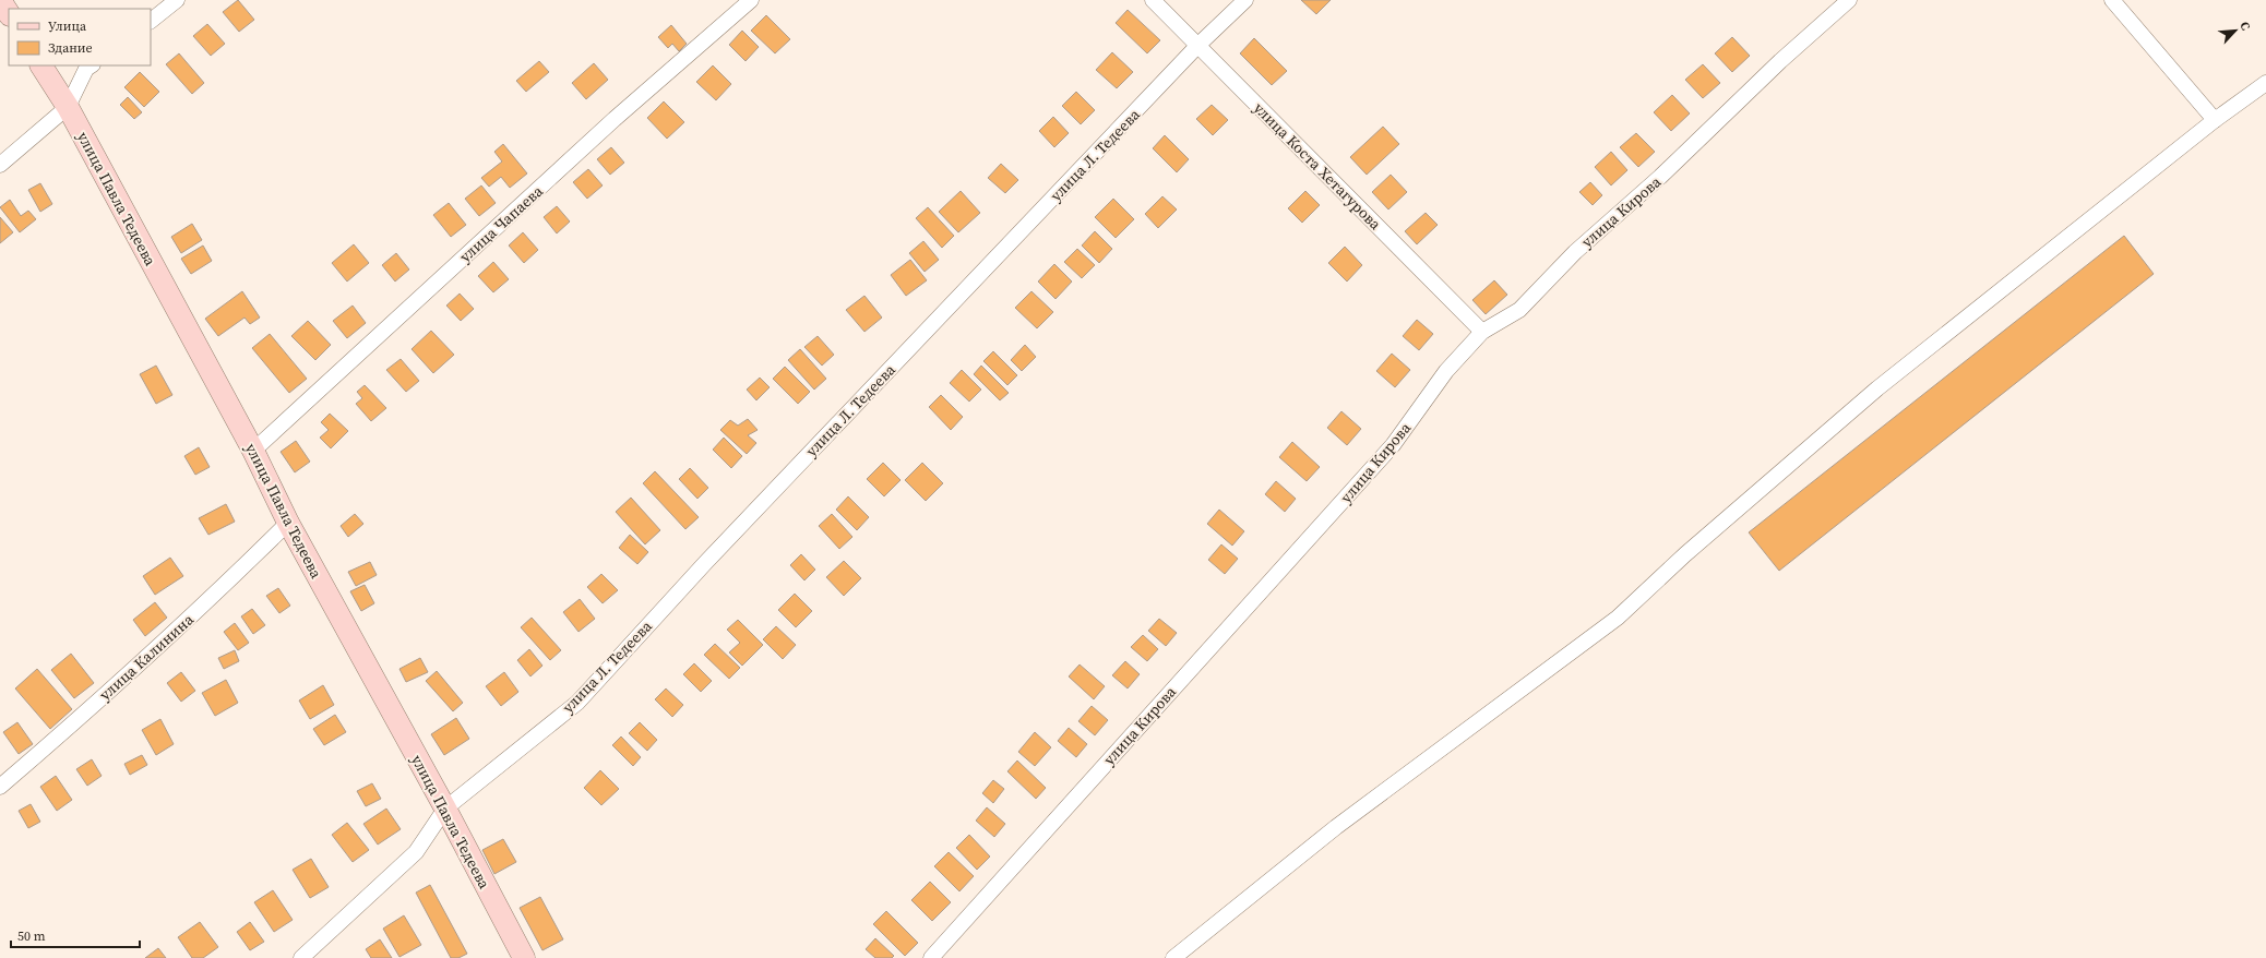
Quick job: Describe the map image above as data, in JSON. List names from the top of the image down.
{
  "streets": {
    "main road": ["улица Павла Тедеева"],
    "street": [
      "улица Л. Тедеева",
      "улица Коста Хетагурова",
      "улица Кирова",
      "улица Чапаева",
      "улица Калинина"
    ]
  },
  "crossings": [
    ["улица Л. Тедеева", "улица Коста Хетагурова"],
    ["улица Л. Тедеева", "улица Павла Тедеева"],
    ["улица Коста Хетагурова", "улица Кирова"],
    ["улица Павла Тедеева", "улица Чапаева"],
    ["улица Павла Тедеева", "улица Калинина"]
  ],
  "legend": ["Улица", "Здание"],
  "scale_bar": "50 m",
  "north": "top right"
}
